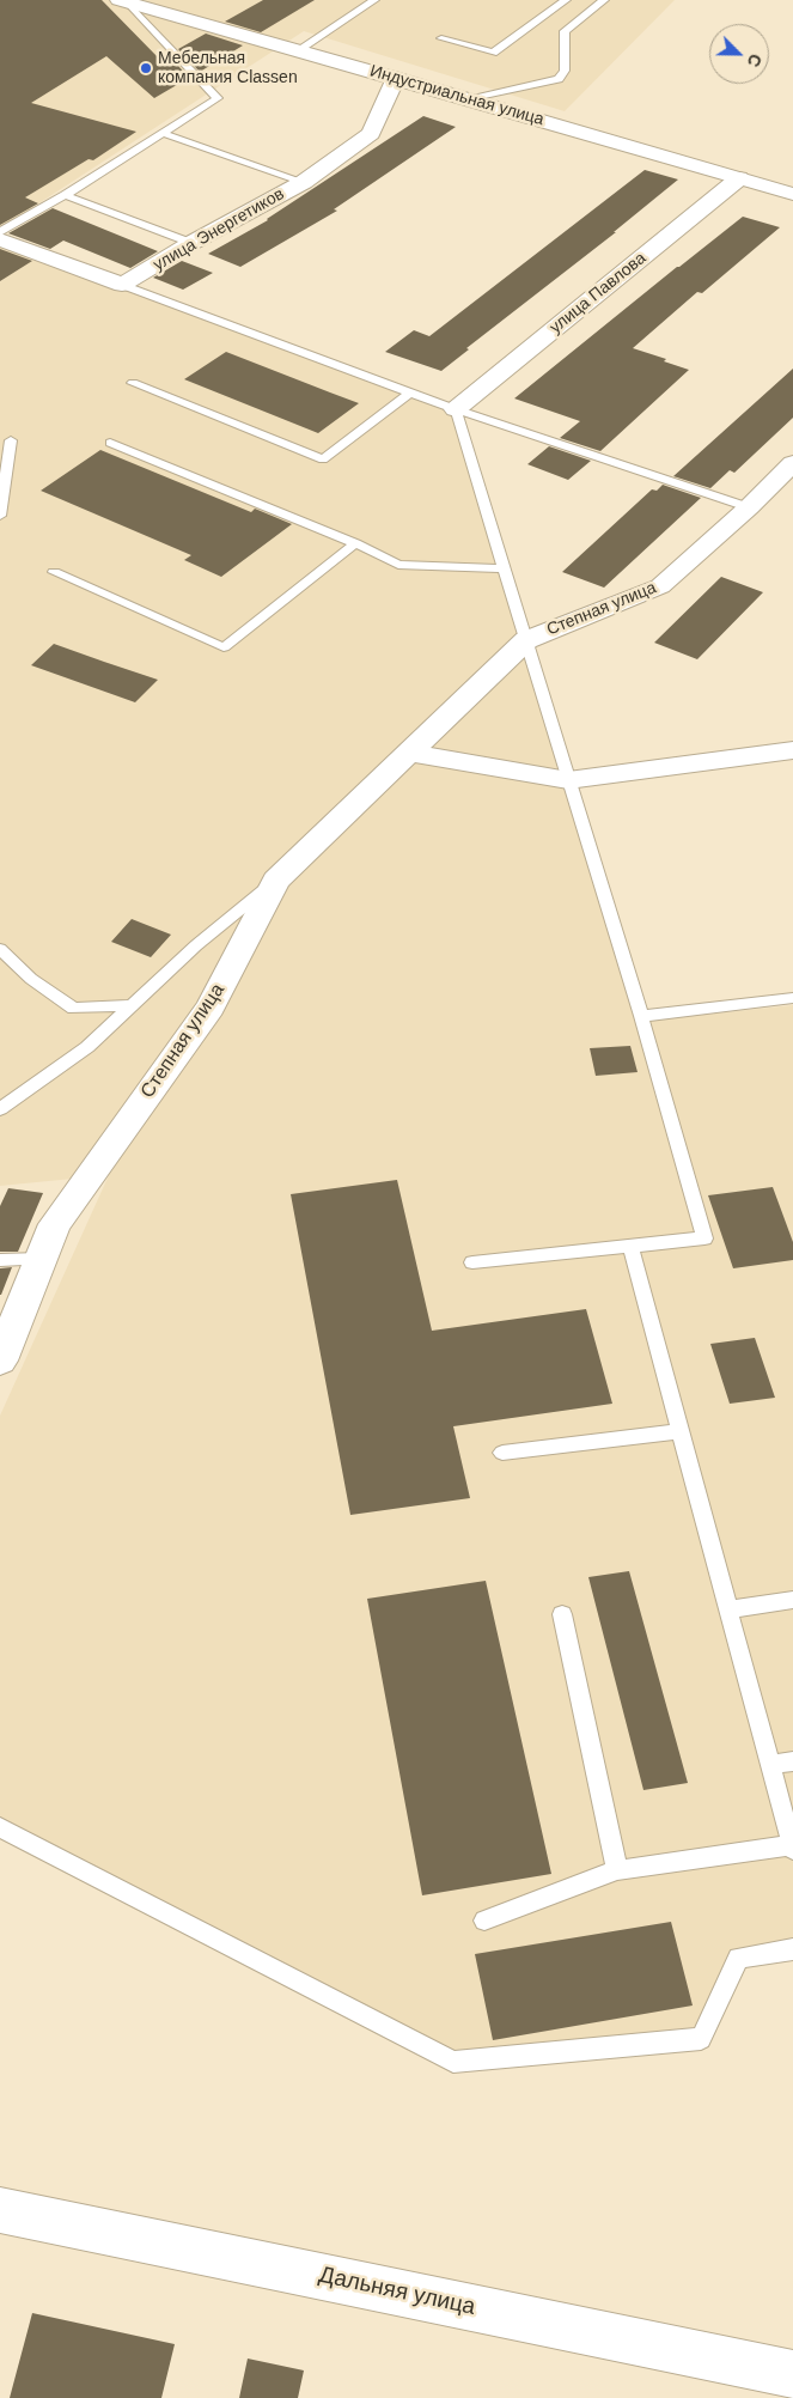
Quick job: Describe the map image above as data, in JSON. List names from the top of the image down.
{
  "streets": {
    "street": [
      "Индустриальная улица",
      "улица Энергетиков",
      "улица Павлова",
      "Степная улица",
      "Дальняя улица"
    ]
  },
  "crossings": [
    ["Индустриальная улица", "улица Энергетиков"],
    ["Индустриальная улица", "улица Павлова"]
  ],
  "places": ["Мебельная компания Сlassen"],
  "north": "bottom right"
}
